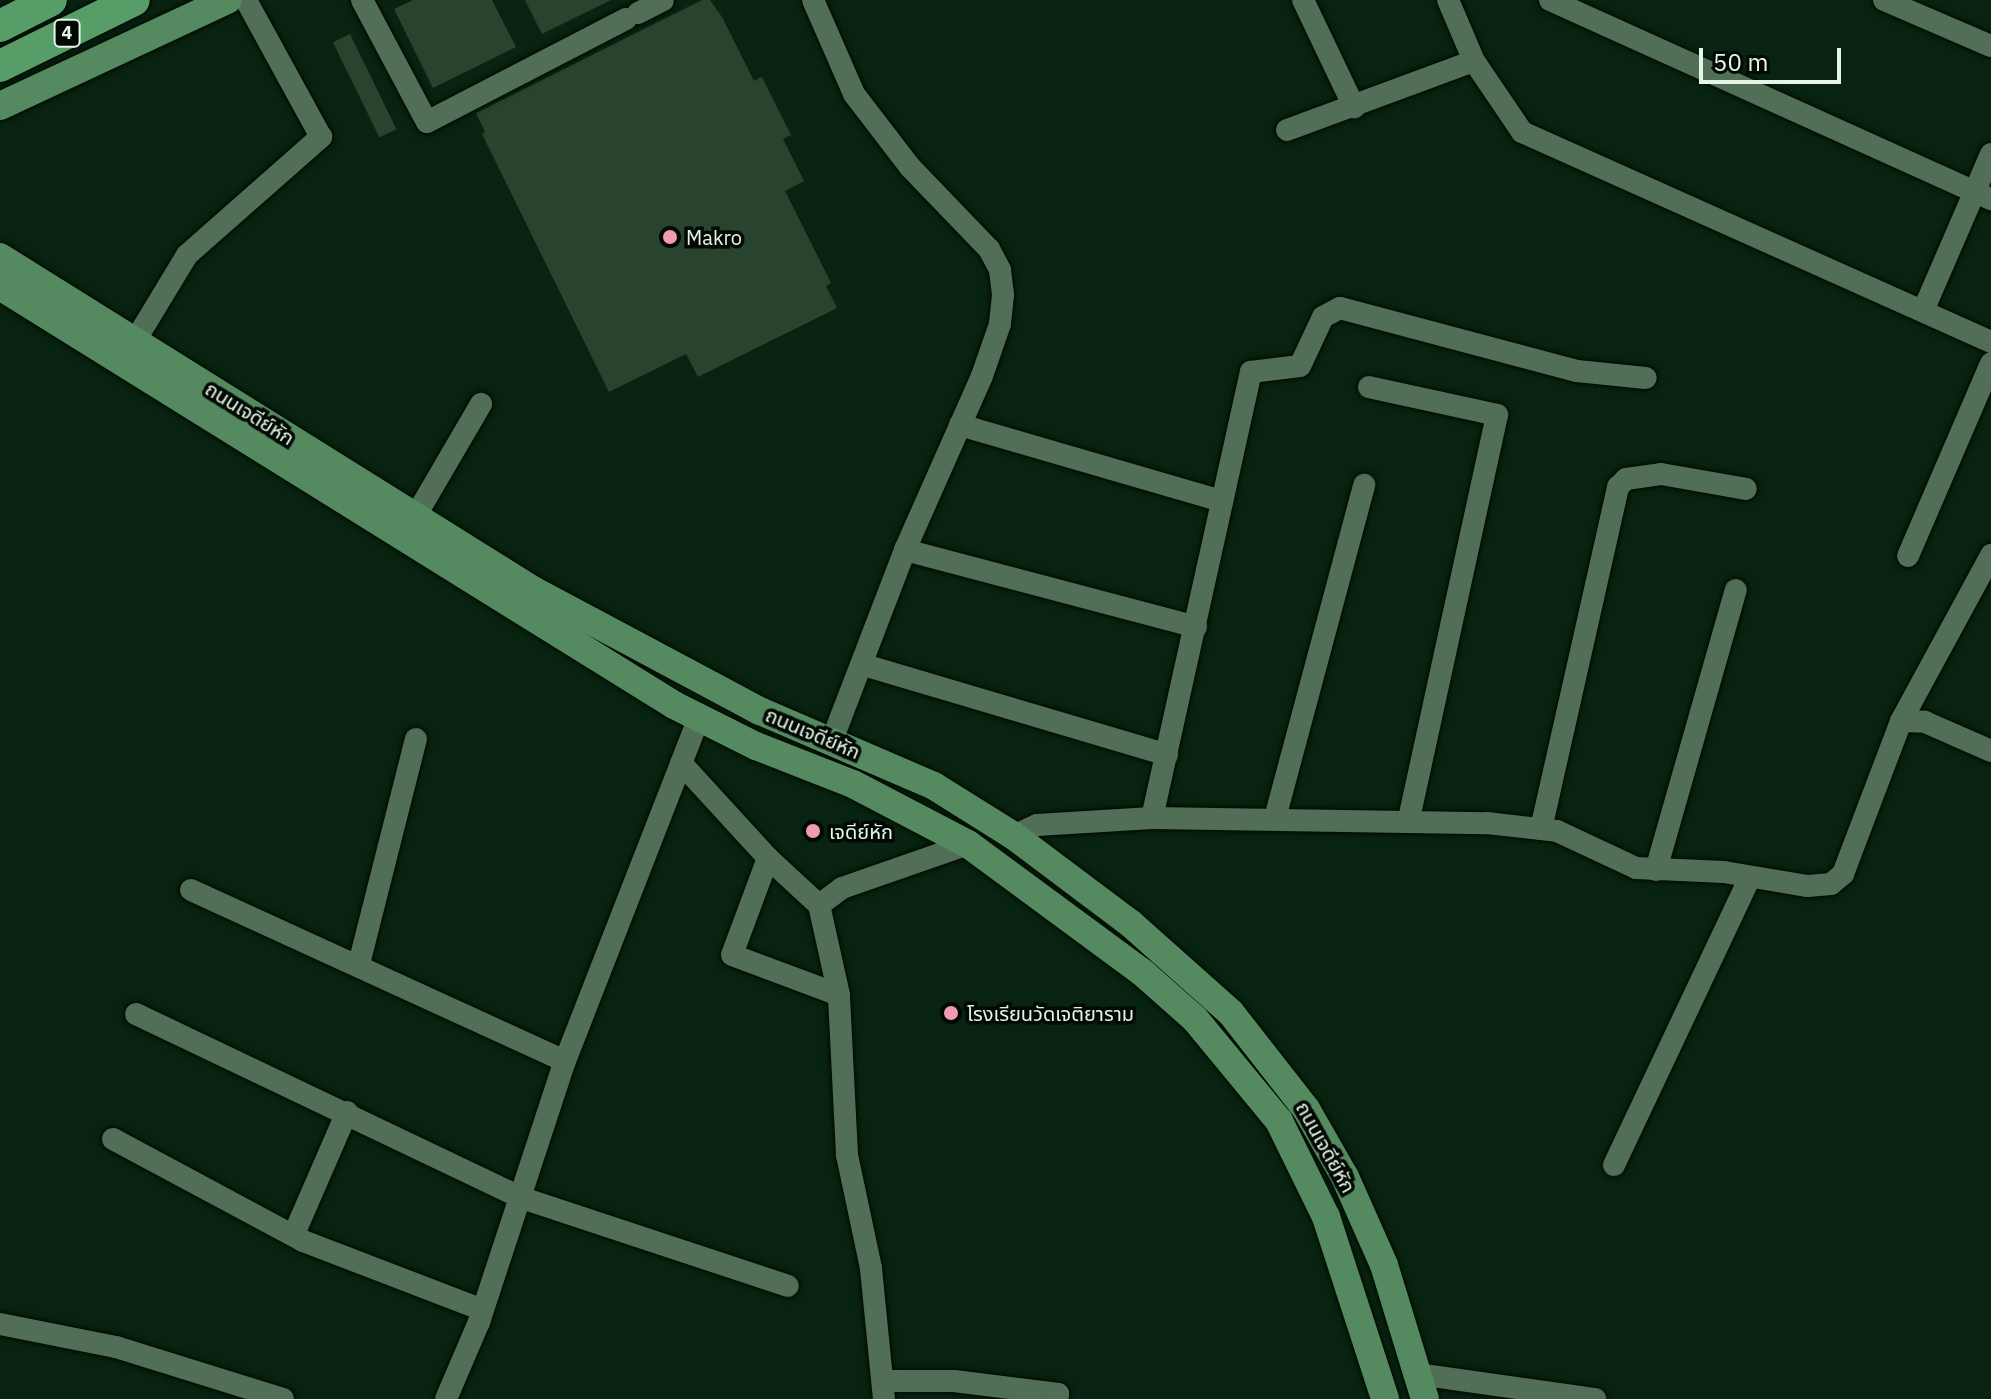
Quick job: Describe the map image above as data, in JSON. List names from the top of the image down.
{
  "streets": {
    "highway": ["4"],
    "main road": ["ถนนเจดีย์หัก"]
  },
  "places": ["Makro", "เจดีย์หัก", "โรงเรียนวัดเจติยาราม"],
  "scale_bar": "50 m"
}
